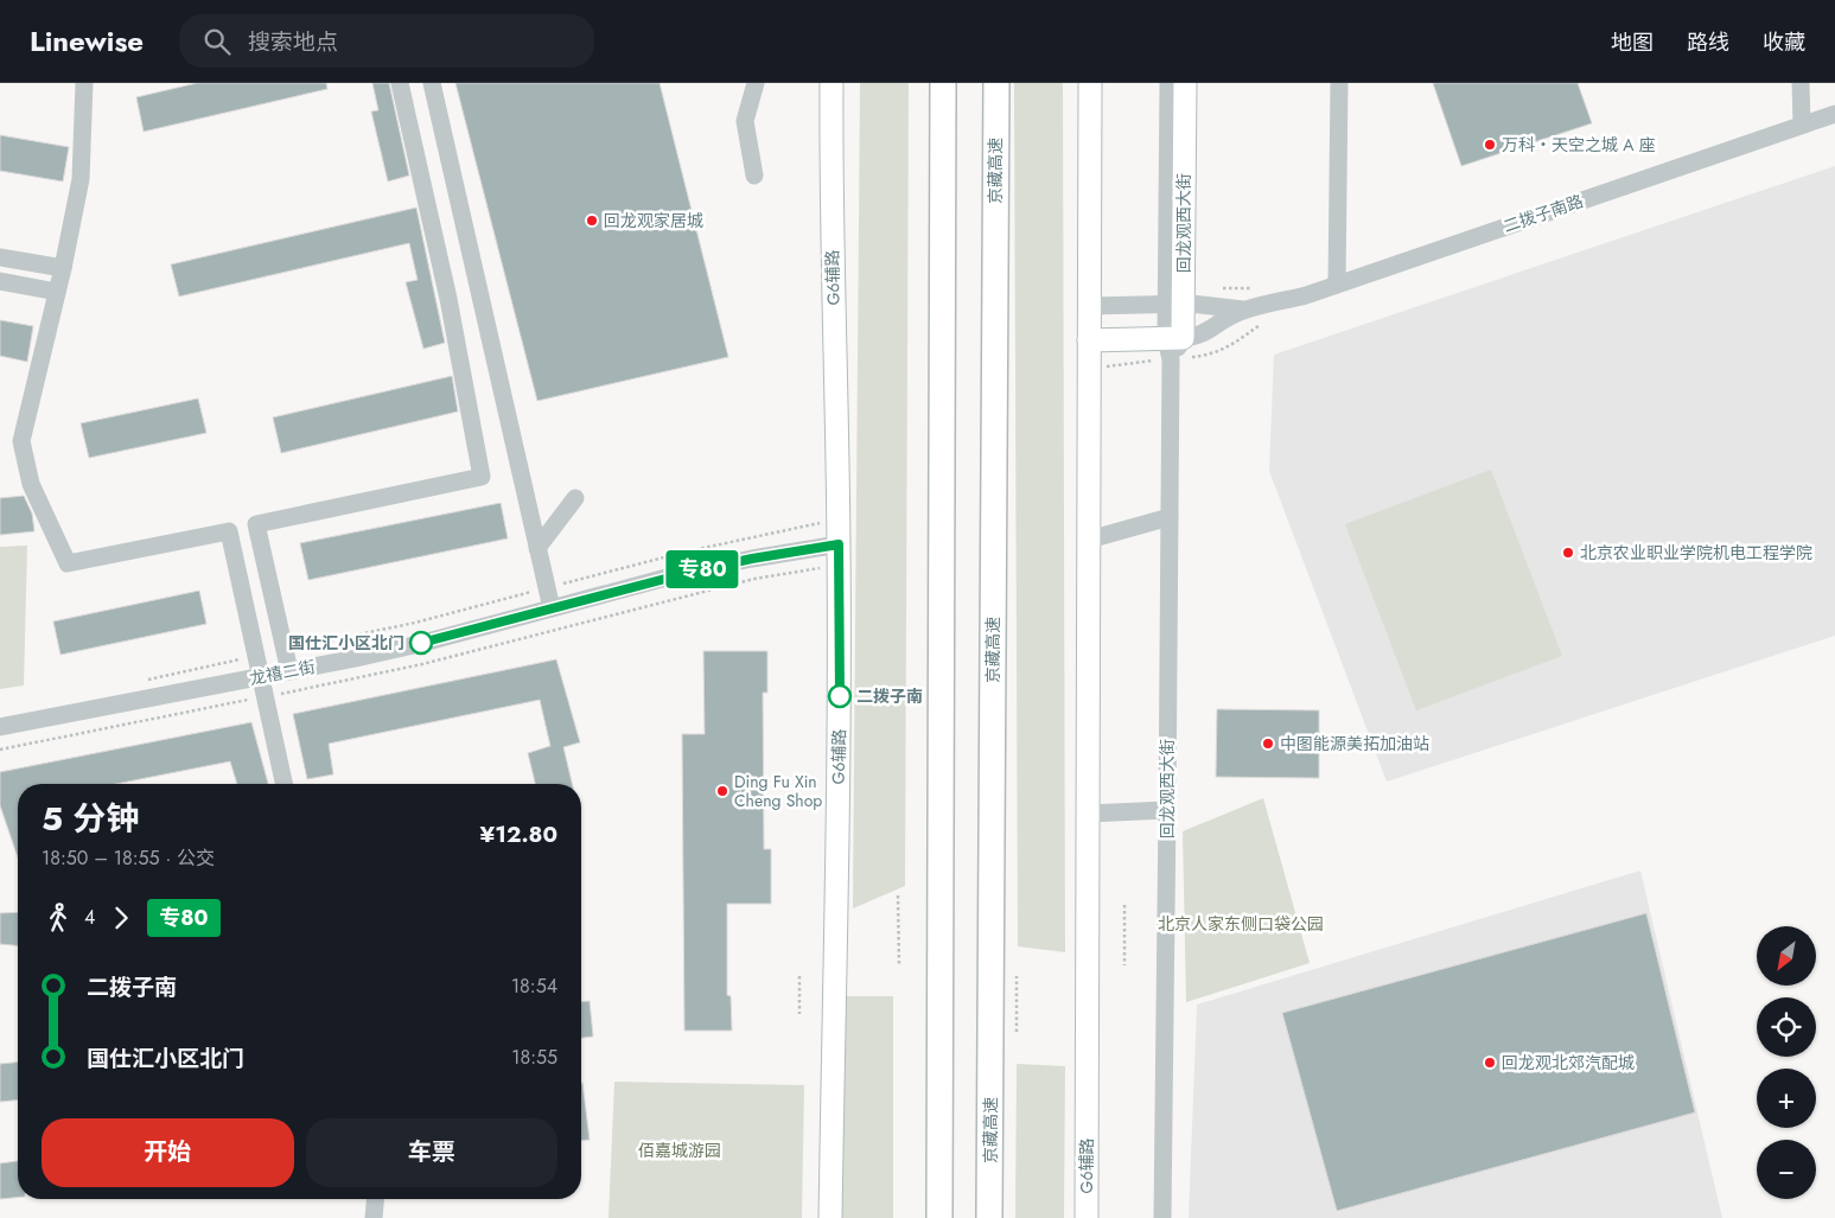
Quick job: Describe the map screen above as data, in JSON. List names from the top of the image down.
{
  "streets": {
    "highway": ["京藏高速"],
    "main road": ["二拨子南路", "回龙观西大街", "G6辅路"],
    "street": ["龙禧二街"]
  },
  "crossings": [
    ["二拨子南路", "回龙观西大街"],
    ["二拨子南路", "G6辅路"],
    ["G6辅路", "龙禧二街"]
  ],
  "parks": ["北京人家东侧口袋公园", "佰嘉城游园"],
  "places": [
    "万科・天空之城 A 座",
    "回龙观家居城",
    "北京农业职业学院机电工程学院",
    "国仕汇小区北门",
    "二拨子南",
    "中图能源美拓加油站",
    "Ding Fu Xin Cheng Shop",
    "回龙观北郊汽配城"
  ],
  "lines": ["bus line 专80"],
  "north": "bottom left",
  "page": {
    "header": "Linewise",
    "search": "搜索地点",
    "nav": ["地图", "路线", "收藏"],
    "on_map": "专80",
    "heading": ["5 分钟", "18:50 – 18:55 · 公交", "¥12.80"],
    "legs": ["4", "专80"],
    "map_buttons": ["+", "−"],
    "list": [
      {
        "name": "二拨子南",
        "value": "18:54"
      },
      {
        "name": "国仕汇小区北门",
        "value": "18:55"
      }
    ],
    "buttons": ["开始", "车票"]
  }
}
